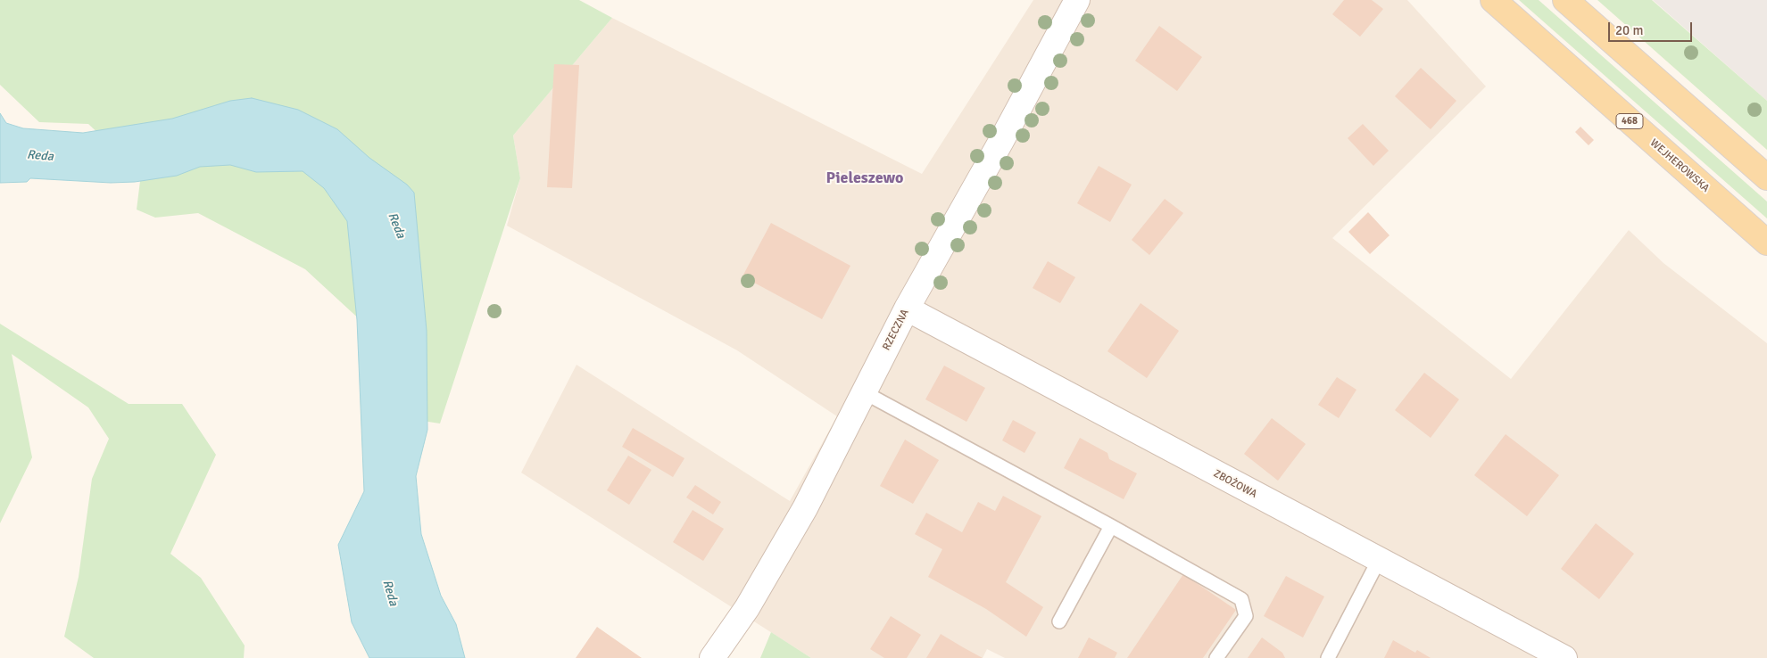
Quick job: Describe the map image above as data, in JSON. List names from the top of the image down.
{
  "streets": {
    "main road": ["468", "WEJHEROWSKA"],
    "street": ["RZECZNA", "ZBOŻOWA"]
  },
  "crossings": [
    ["RZECZNA", "ZBOŻOWA"]
  ],
  "districts": ["Pieleszewo"],
  "water": ["Reda"],
  "scale_bar": "20 m"
}
